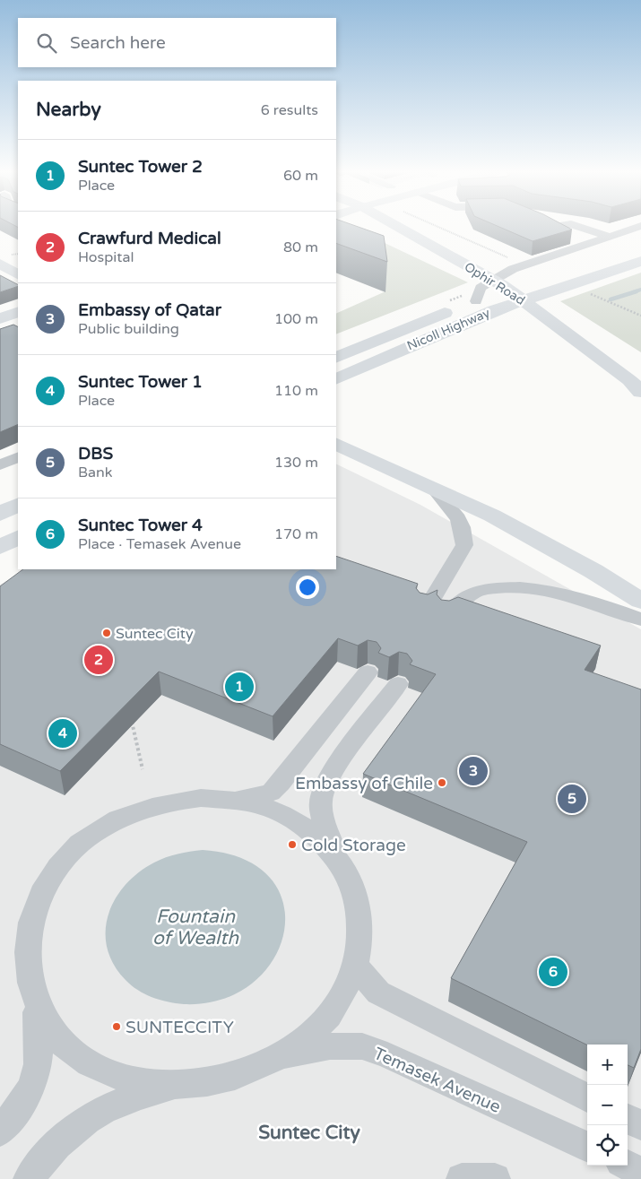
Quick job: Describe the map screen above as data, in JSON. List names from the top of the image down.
{
  "streets": {
    "main road": ["Ophir Road", "Nicoll Highway"],
    "street": ["Temasek Avenue"]
  },
  "districts": ["Suntec City"],
  "water": ["Fountain of Wealth"],
  "places": [
    "Suntec City",
    "Embassy of Chile",
    "Cold Storage",
    "SUNTECCITY"
  ],
  "page": {
    "search": "Search here",
    "heading": ["Nearby", "6 results"],
    "list": [
      {
        "mark": "1",
        "name": "Suntec Tower 2",
        "note": "Place",
        "value": "60 m"
      },
      {
        "mark": "2",
        "name": "Crawfurd Medical",
        "note": "Hospital",
        "value": "80 m"
      },
      {
        "mark": "3",
        "name": "Embassy of Qatar",
        "note": "Public building",
        "value": "100 m"
      },
      {
        "mark": "4",
        "name": "Suntec Tower 1",
        "note": "Place",
        "value": "110 m"
      },
      {
        "mark": "5",
        "name": "DBS",
        "note": "Bank",
        "value": "130 m"
      },
      {
        "mark": "6",
        "name": "Suntec Tower 4",
        "note": "Place · Temasek Avenue",
        "value": "170 m"
      }
    ],
    "pins": [
      "2",
      "1",
      "4",
      "3",
      "5",
      "6"
    ],
    "map_buttons": ["+", "−"]
  }
}
